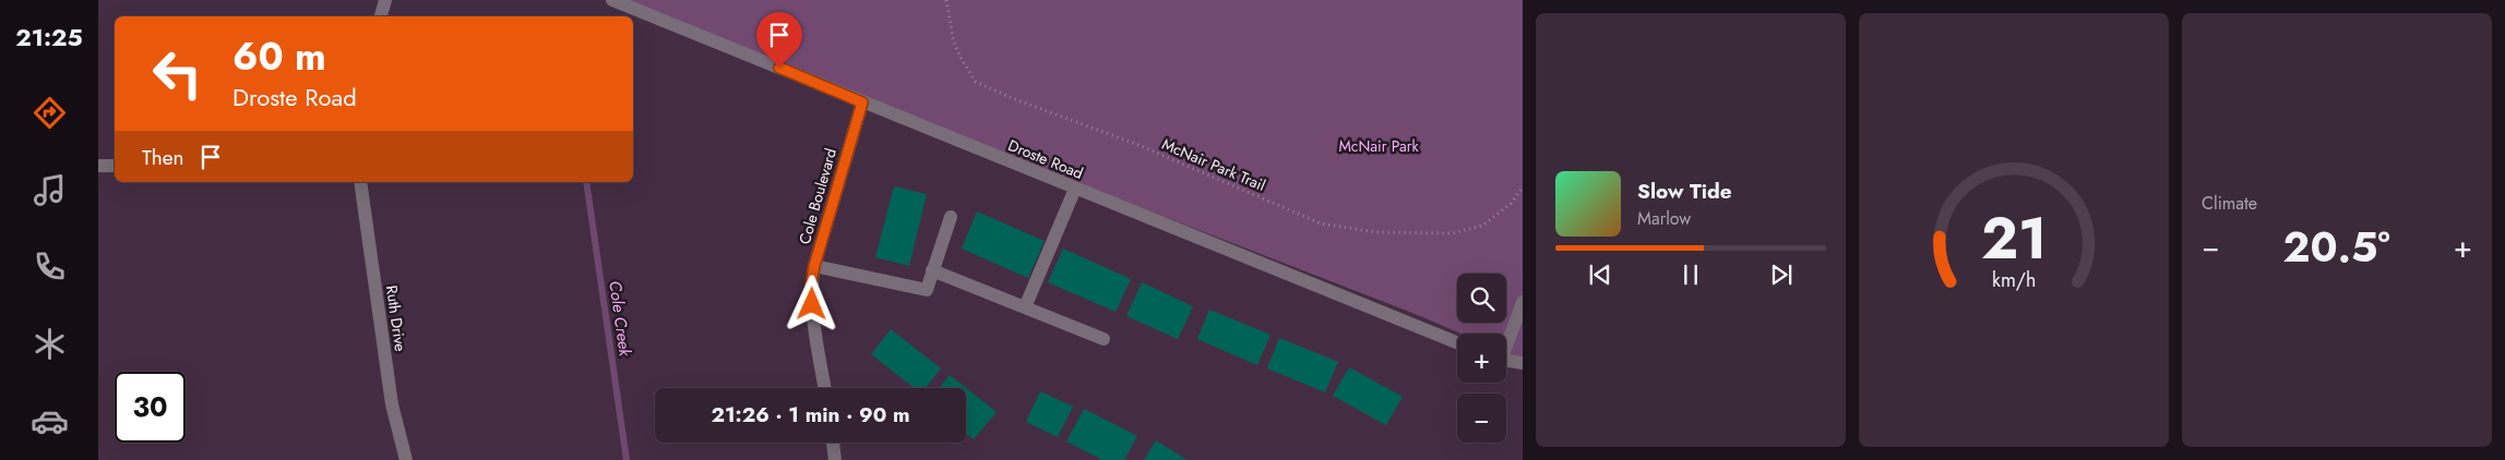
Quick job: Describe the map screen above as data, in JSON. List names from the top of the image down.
{
  "streets": {
    "street": ["Droste Road", "Cole Boulevard", "Ruth Drive"],
    "path": ["McNair Park Trail"]
  },
  "crossings": [
    ["Droste Road", "Cole Boulevard"]
  ],
  "water": ["Cole Creek"],
  "parks": ["McNair Park"],
  "page": {
    "tabs": "21:25",
    "tile": "Climate",
    "turn": ["60 m", "Droste Road"],
    "then": "Then",
    "song": ["Slow Tide", "Marlow"],
    "heat": ["−", "20.5°", "+"],
    "map_buttons": ["+", "−"],
    "limit": "30",
    "trip": "21:26 · 1 min · 90 m",
    "gauge": ["21", "km/h"]
  }
}
